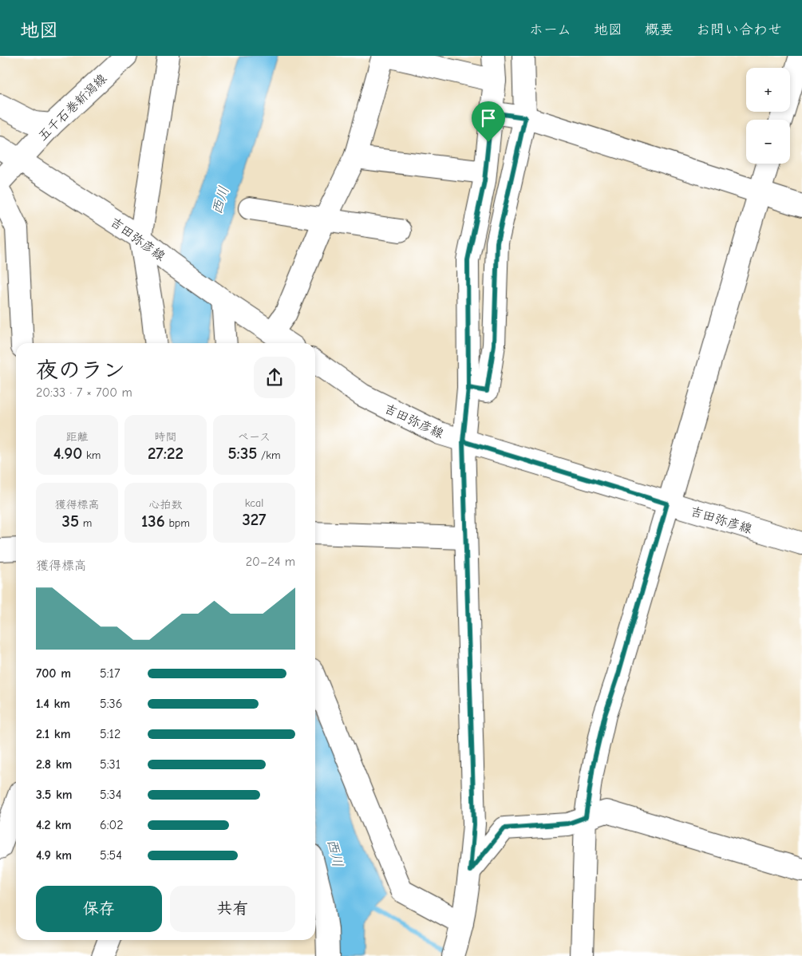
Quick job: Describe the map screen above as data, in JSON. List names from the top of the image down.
{
  "streets": {
    "street": ["五千石巻新潟線", "吉田弥彦線"]
  },
  "crossings": [
    ["五千石巻新潟線", "吉田弥彦線"]
  ],
  "water": ["西川"],
  "page": {
    "header": "地図",
    "nav": [
      "ホーム",
      "地図",
      "概要",
      "お問い合わせ"
    ],
    "map_buttons": ["+", "−"],
    "heading": ["夜のラン", "20:33 · 7 × 700 m"],
    "stats": [
      ["距離", "4.90 km"],
      ["時間", "27:22"],
      ["ペース", "5:35 /km"],
      ["獲得標高", "35 m"],
      ["心拍数", "136 bpm"],
      ["kcal", "327"]
    ],
    "chart": ["獲得標高", "20–24 m"],
    "list": [
      {
        "name": "700 m",
        "note": "5:17"
      },
      {
        "name": "1.4 km",
        "note": "5:36"
      },
      {
        "name": "2.1 km",
        "note": "5:12"
      },
      {
        "name": "2.8 km",
        "note": "5:31"
      },
      {
        "name": "3.5 km",
        "note": "5:34"
      },
      {
        "name": "4.2 km",
        "note": "6:02"
      },
      {
        "name": "4.9 km",
        "note": "5:54"
      }
    ],
    "buttons": ["保存", "共有"]
  }
}
